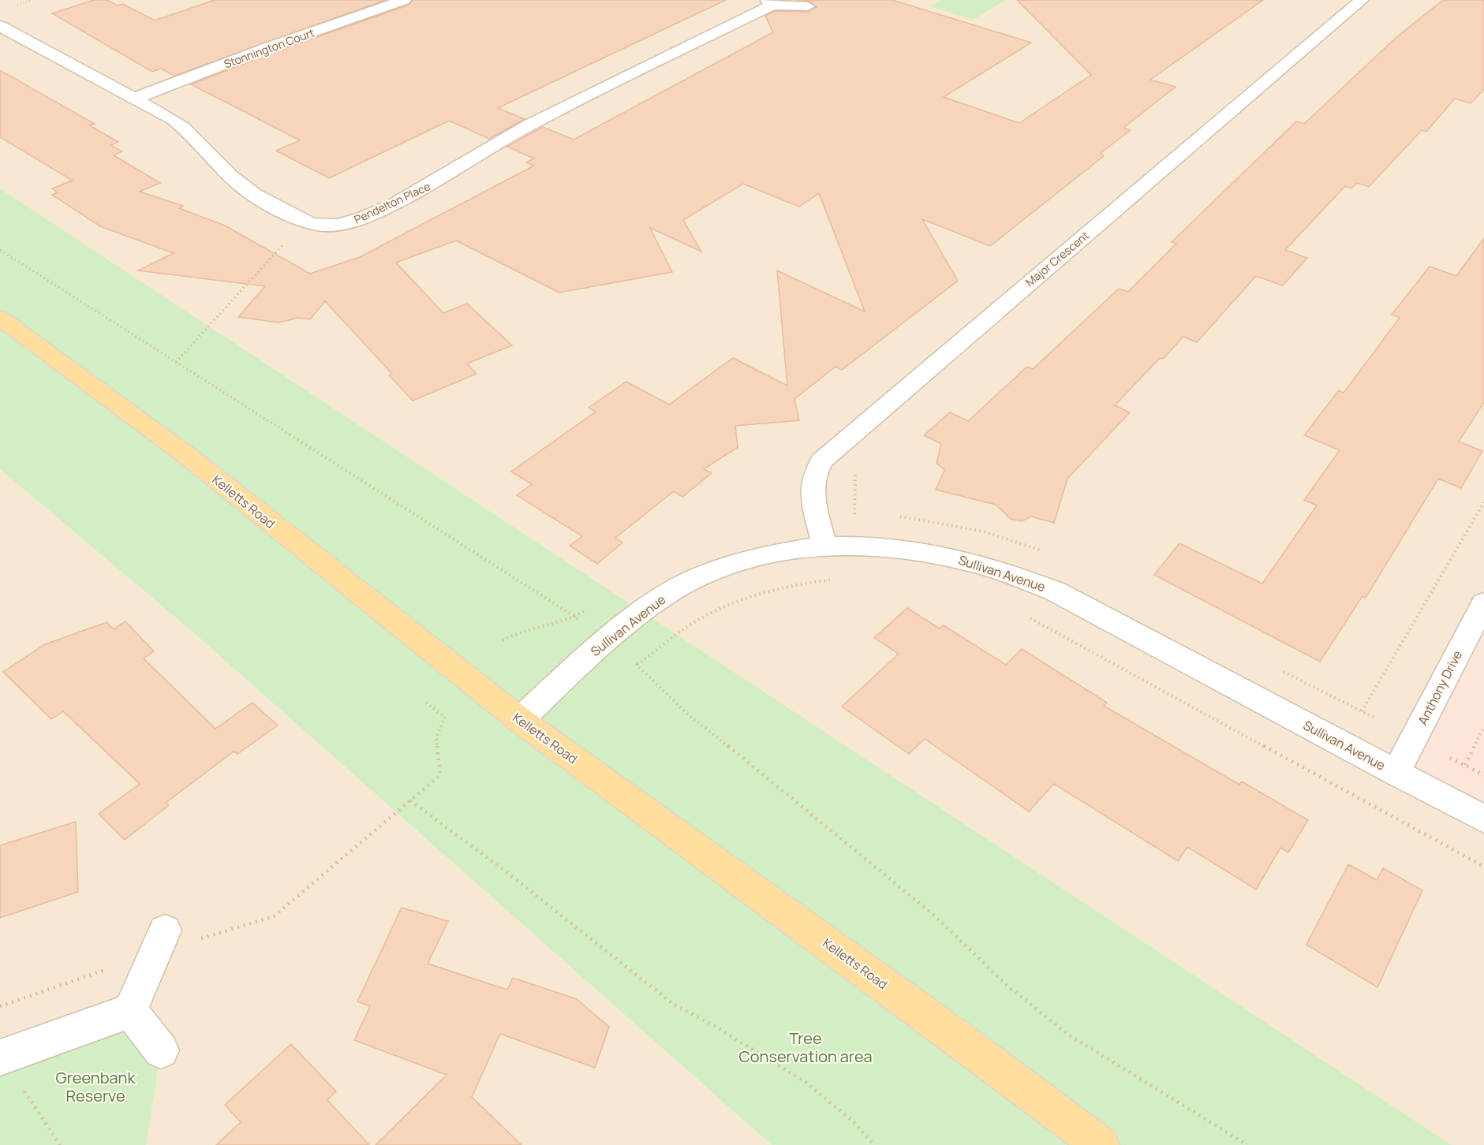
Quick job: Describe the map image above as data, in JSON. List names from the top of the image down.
{
  "streets": {
    "main road": ["Kelletts Road"],
    "street": [
      "Stonnington Court",
      "Pendelton Place",
      "Major Crescent",
      "Sullivan Avenue",
      "Anthony Drive"
    ]
  },
  "crossings": [
    ["Stonnington Court", "Pendelton Place"],
    ["Major Crescent", "Sullivan Avenue"],
    ["Kelletts Road", "Sullivan Avenue"],
    ["Sullivan Avenue", "Anthony Drive"]
  ],
  "parks": ["Tree Conservation area", "Greenbank Reserve"]
}
